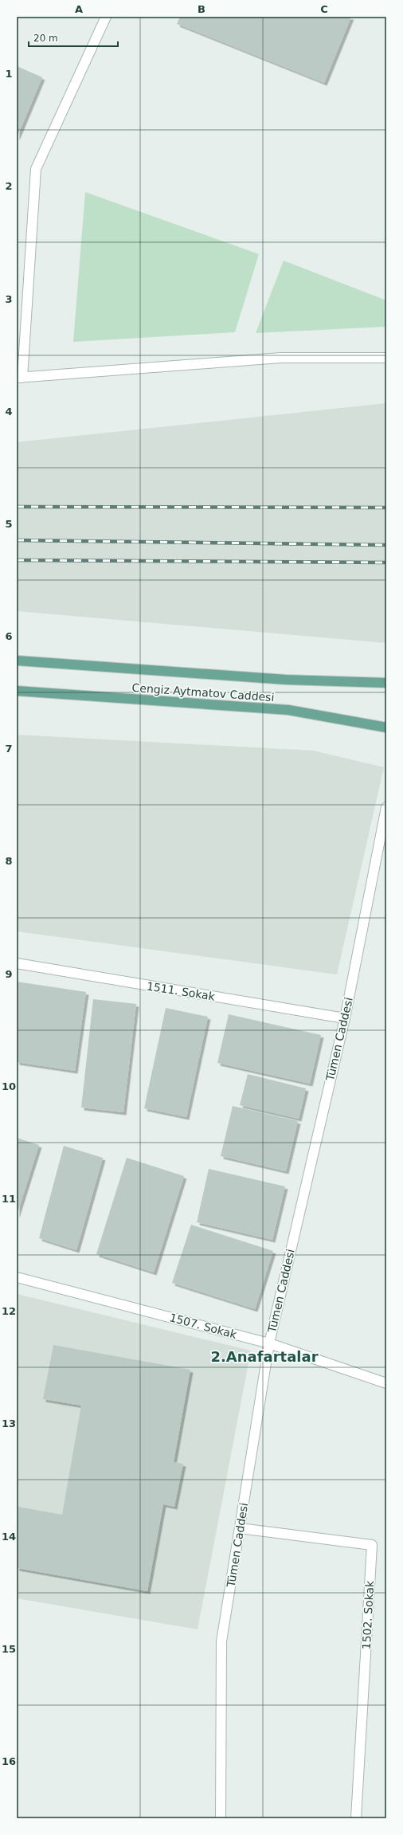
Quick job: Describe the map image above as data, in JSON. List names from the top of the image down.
{
  "streets": {
    "main road": ["Cengiz Aytmatov Caddesi"],
    "street": [
      "1511. Sokak",
      "Tümen Caddesi",
      "1507. Sokak",
      "1502. Sokak"
    ]
  },
  "crossings": [
    ["1511. Sokak", "Tümen Caddesi"],
    ["Tümen Caddesi", "1507. Sokak"],
    ["Tümen Caddesi", "1502. Sokak"]
  ],
  "districts": ["2.Anafartalar"],
  "scale_bar": "20 m",
  "grid": {
    "columns": ["A", "B", "C"],
    "rows": [
      "1",
      "2",
      "3",
      "4",
      "5",
      "6",
      "7",
      "8",
      "9",
      "10",
      "11",
      "12",
      "13",
      "14",
      "15",
      "16"
    ]
  }
}
